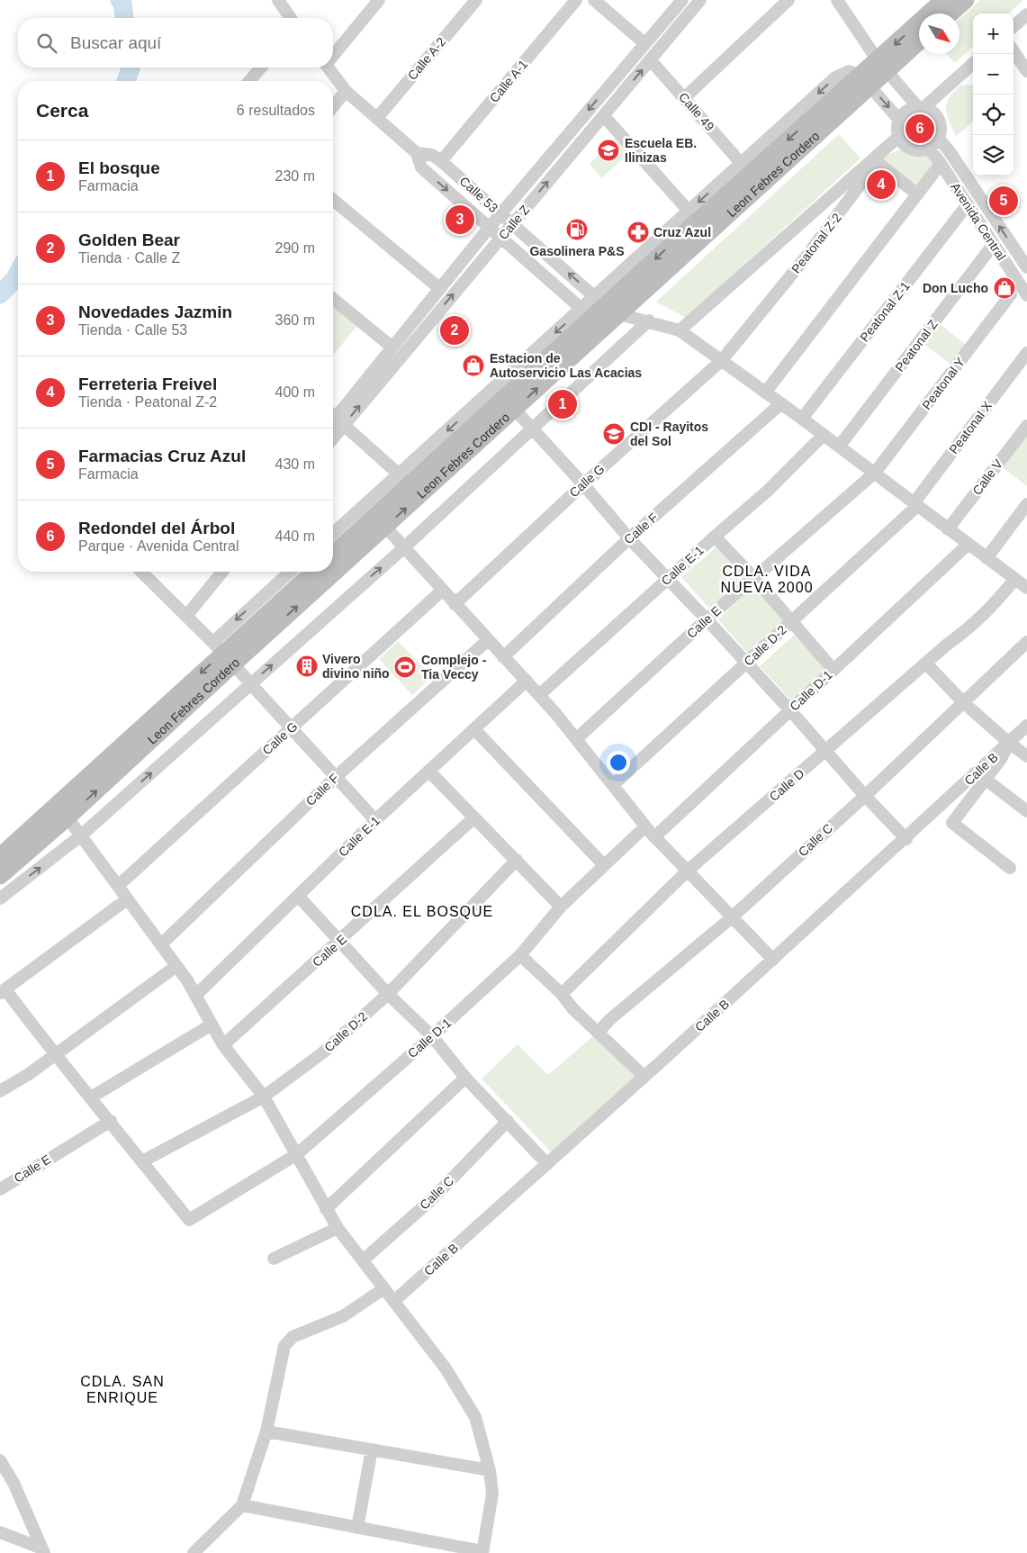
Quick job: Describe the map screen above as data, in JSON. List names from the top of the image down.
{
  "streets": {
    "street": [
      "Calle A-2",
      "Calle A-1",
      "Calle 49",
      "Leon Febres Cordero",
      "Calle 53",
      "Avenida Central",
      "Calle Z",
      "Peatonal Z-2",
      "Peatonal Z-1",
      "Peatonal Z",
      "Peatonal Y",
      "Peatonal X",
      "Calle V",
      "Calle G",
      "Calle F",
      "Calle E-1",
      "Calle E",
      "Calle D-2",
      "Calle D-1",
      "Calle B",
      "Calle D",
      "Calle C"
    ]
  },
  "crossings": [
    ["Calle A-2", "Calle 53"],
    ["Calle A-1", "Calle 53"],
    ["Calle 49", "Calle Z"],
    ["Leon Febres Cordero", "Calle 53"],
    ["Calle 53", "Calle Z"],
    ["Avenida Central", "Peatonal Z-1"],
    ["Avenida Central", "Peatonal Z"],
    ["Peatonal Z-2", "Calle G"],
    ["Peatonal Y", "Calle E"],
    ["Peatonal X", "Calle D-2"],
    ["Calle D-2", "Calle D-1"]
  ],
  "districts": ["CDLA. VIDA NUEVA 2000", "CDLA. EL BOSQUE", "CDLA. SAN ENRIQUE"],
  "places": {
    "school or university": ["Escuela EB. Ilinizas", "CDI - Rayitos del Sol"],
    "fuel station": ["Gasolinera P&S"],
    "pharmacy": ["Cruz Azul"],
    "shop": ["Don Lucho", "Estacion de Autoservicio Las Acacias"],
    "building": ["Vivero divino niño"],
    "sports": ["Complejo - Tia Veccy"]
  },
  "north": "bottom right",
  "page": {
    "map_buttons": ["+", "−"],
    "search": "Buscar aquí",
    "heading": ["Cerca", "6 resultados"],
    "pins": [
      "6",
      "4",
      "5",
      "3",
      "2",
      "1"
    ],
    "list": [
      {
        "mark": "1",
        "name": "El bosque",
        "note": "Farmacia",
        "value": "230 m"
      },
      {
        "mark": "2",
        "name": "Golden Bear",
        "note": "Tienda · Calle Z",
        "value": "290 m"
      },
      {
        "mark": "3",
        "name": "Novedades Jazmin",
        "note": "Tienda · Calle 53",
        "value": "360 m"
      },
      {
        "mark": "4",
        "name": "Ferreteria Freivel",
        "note": "Tienda · Peatonal Z-2",
        "value": "400 m"
      },
      {
        "mark": "5",
        "name": "Farmacias Cruz Azul",
        "note": "Farmacia",
        "value": "430 m"
      },
      {
        "mark": "6",
        "name": "Redondel del Árbol",
        "note": "Parque · Avenida Central",
        "value": "440 m"
      }
    ]
  }
}
